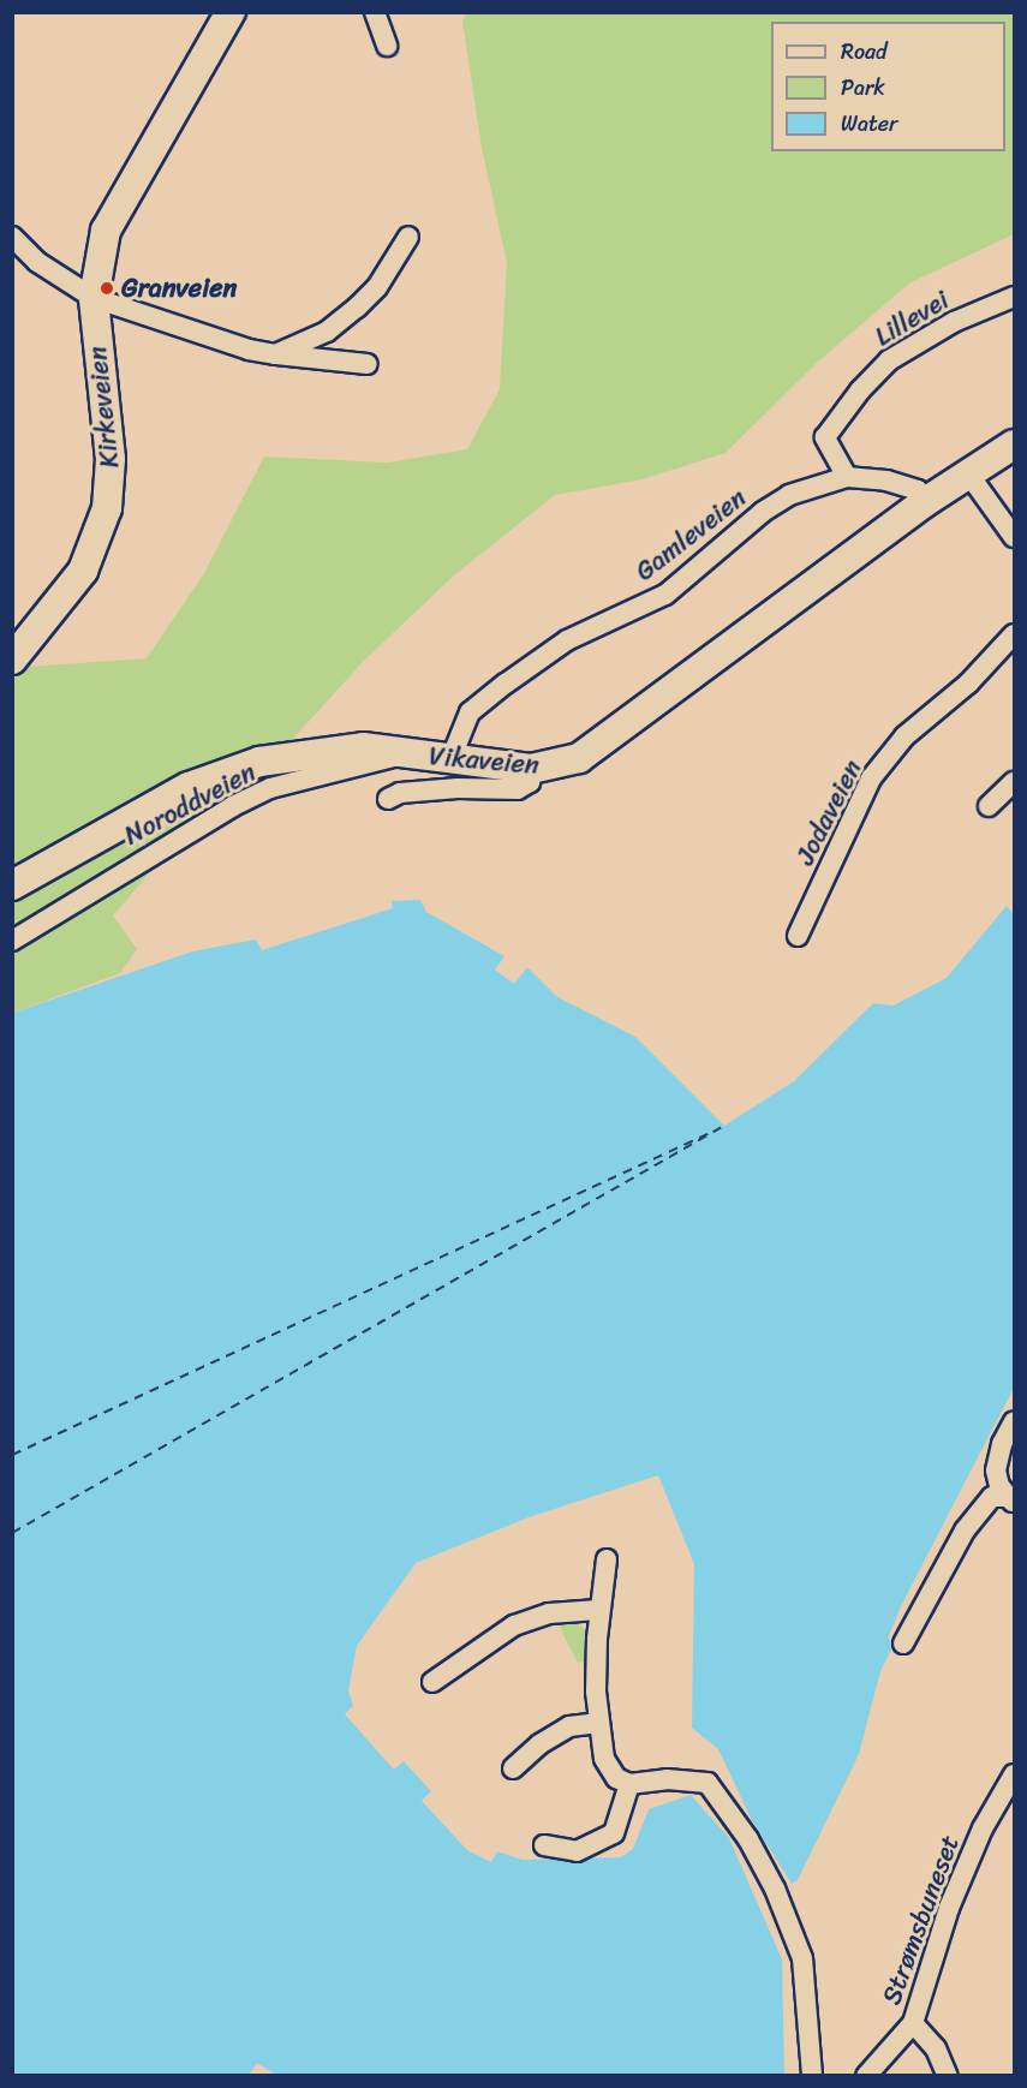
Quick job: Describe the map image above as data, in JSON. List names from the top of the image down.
{
  "streets": {
    "main road": ["Kirkeveien", "Vikaveien"],
    "street": [
      "Lillevei",
      "Gamleveien",
      "Noroddveien",
      "Jodaveien",
      "Strømsbuneset"
    ]
  },
  "crossings": [
    ["Lillevei", "Gamleveien"],
    ["Gamleveien", "Vikaveien"],
    ["Vikaveien", "Noroddveien"]
  ],
  "places": ["Granveien"],
  "legend": ["Road", "Park", "Water"]
}
